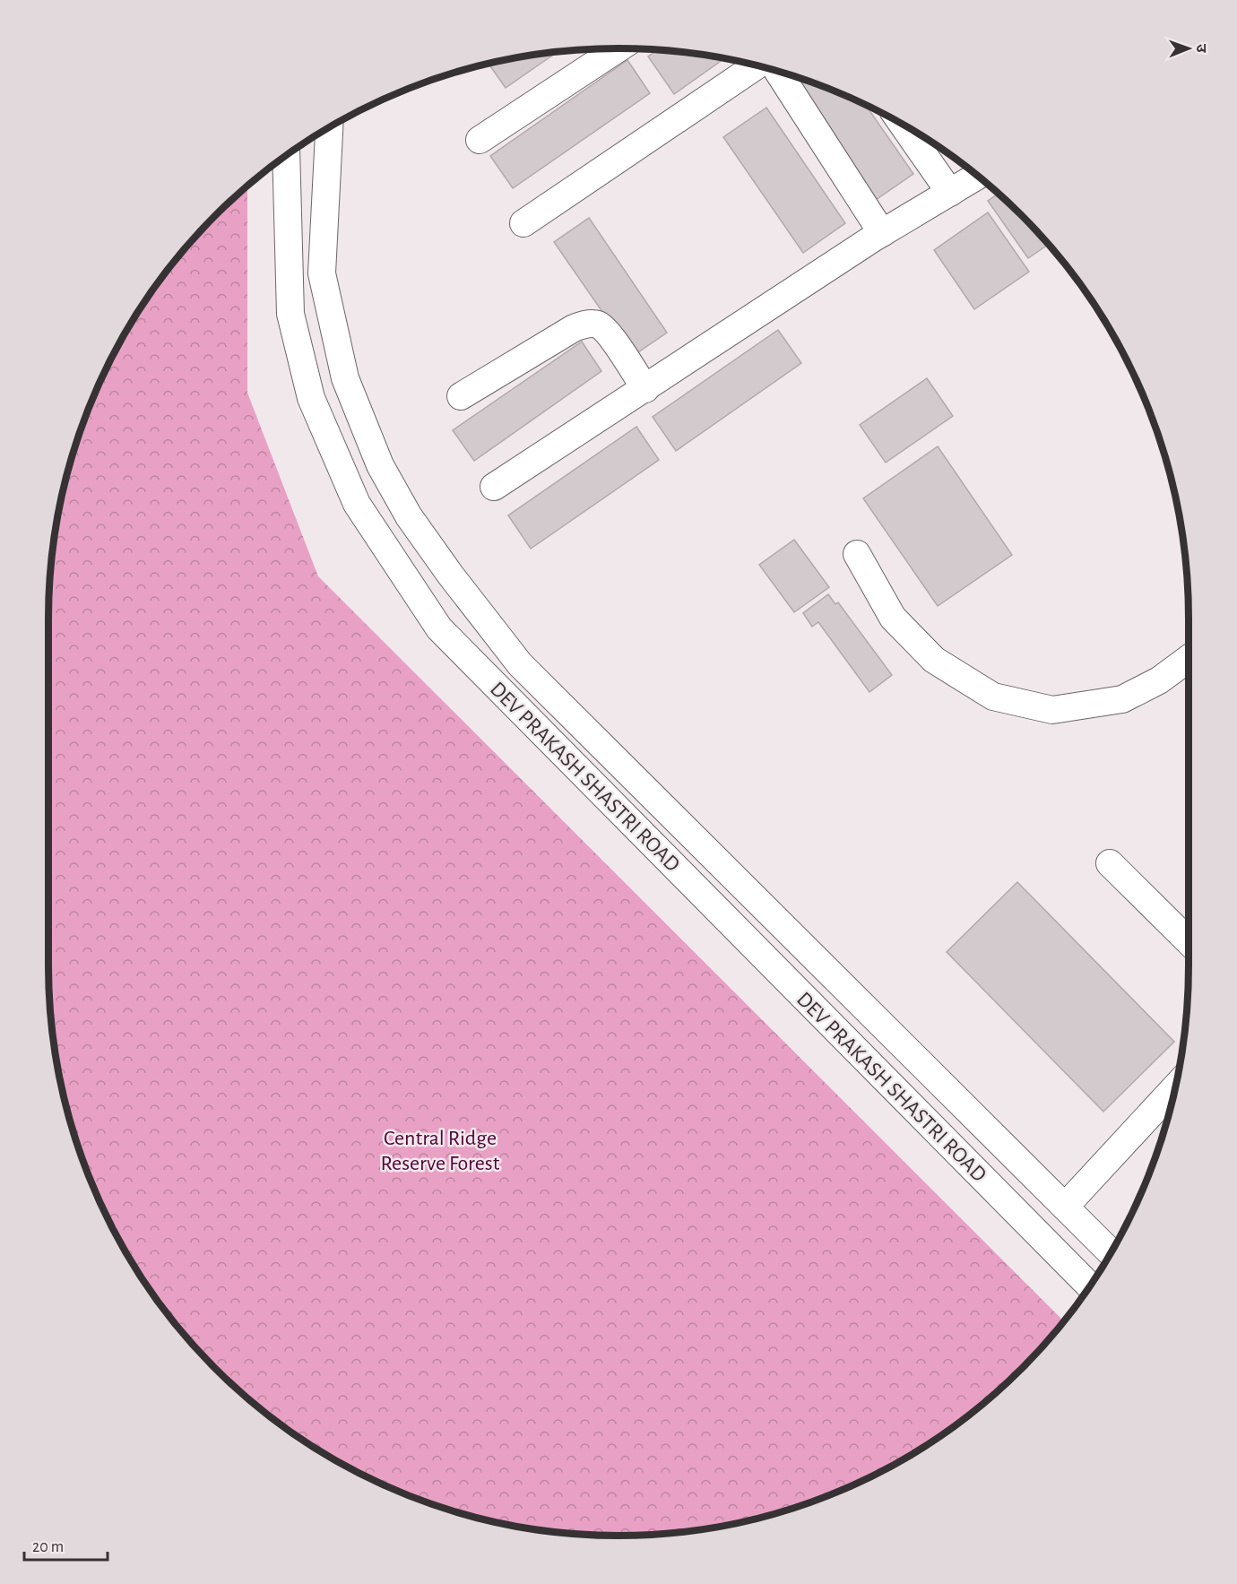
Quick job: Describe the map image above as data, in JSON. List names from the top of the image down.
{
  "streets": {
    "street": ["DEV PRAKASH SHASTRI ROAD"]
  },
  "parks": ["Central Ridge Reserve Forest"],
  "scale_bar": "20 m",
  "north": "right"
}
